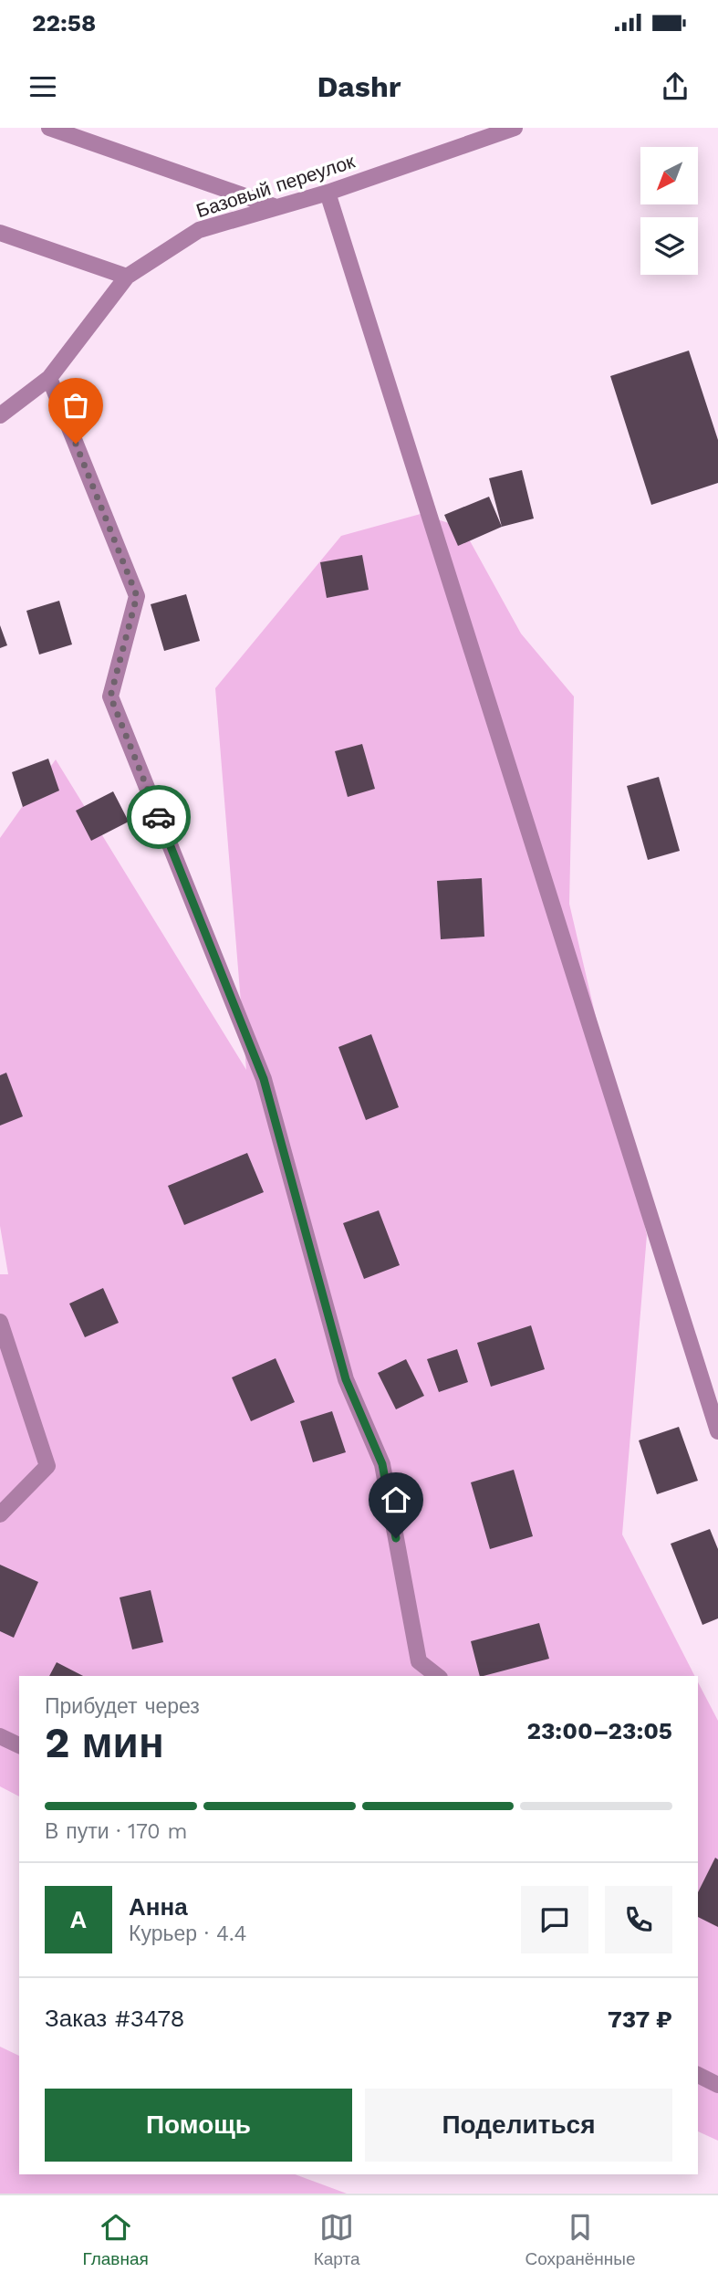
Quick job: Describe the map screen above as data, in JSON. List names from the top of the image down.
{
  "streets": {
    "street": ["Базовый переулок"]
  },
  "north": "bottom left",
  "page": {
    "status": "22:58",
    "header": "Dashr",
    "heading": ["2 мин", "Прибудет через", "23:00–23:05"],
    "panel": [
      "Анна",
      "Курьер · 4.4",
      "Заказ #3478",
      "737 ₽"
    ],
    "bar": "В пути · 170 m",
    "round": "А",
    "buttons": ["Помощь", "Поделиться"],
    "tabs": ["Главная", "Карта", "Сохранённые"]
  }
}
